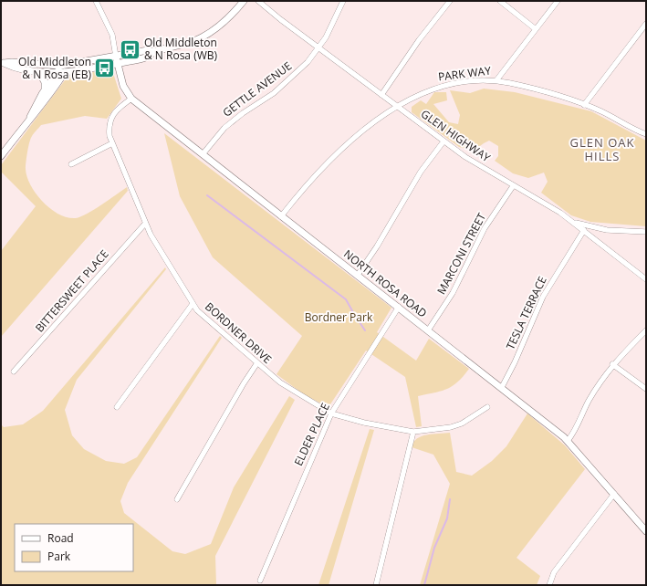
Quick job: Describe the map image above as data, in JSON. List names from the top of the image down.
{
  "streets": {
    "street": [
      "PARK WAY",
      "GETTLE AVENUE",
      "GLEN HIGHWAY",
      "MARCONI STREET",
      "NORTH ROSA ROAD",
      "BITTERSWEET PLACE",
      "TESLA TERRACE",
      "BORDNER DRIVE",
      "ELDER PLACE"
    ]
  },
  "crossings": [
    ["PARK WAY", "GLEN HIGHWAY"],
    ["PARK WAY", "NORTH ROSA ROAD"],
    ["GETTLE AVENUE", "GLEN HIGHWAY"],
    ["GETTLE AVENUE", "NORTH ROSA ROAD"],
    ["GLEN HIGHWAY", "MARCONI STREET"],
    ["GLEN HIGHWAY", "TESLA TERRACE"],
    ["MARCONI STREET", "NORTH ROSA ROAD"],
    ["NORTH ROSA ROAD", "TESLA TERRACE"],
    ["NORTH ROSA ROAD", "BORDNER DRIVE"],
    ["NORTH ROSA ROAD", "ELDER PLACE"],
    ["BITTERSWEET PLACE", "BORDNER DRIVE"],
    ["BORDNER DRIVE", "ELDER PLACE"]
  ],
  "districts": ["GLEN OAK HILLS"],
  "parks": ["Bordner Park"],
  "places": {
    "bus stop": ["Old Middleton & N Rosa (WB)", "Old Middleton & N Rosa (EB)"]
  },
  "legend": ["Road", "Park"]
}
